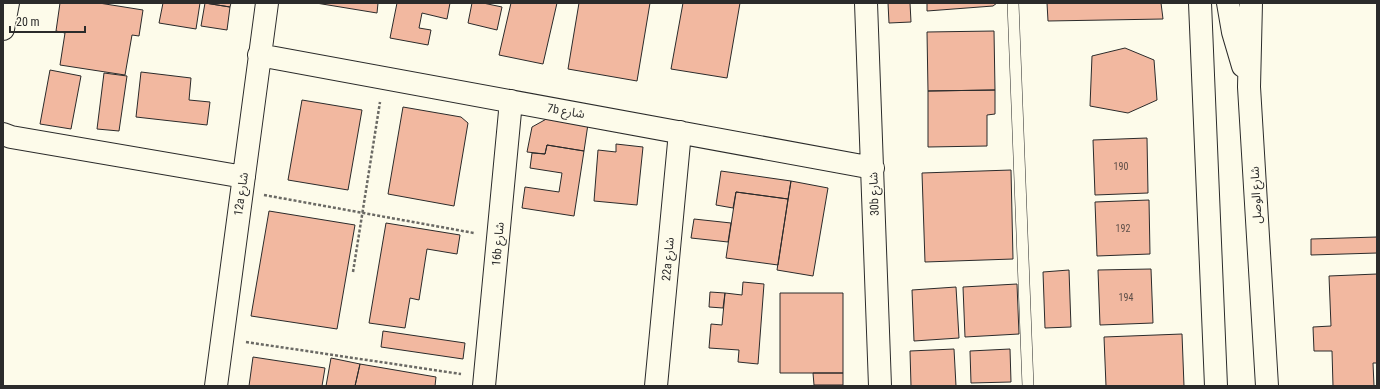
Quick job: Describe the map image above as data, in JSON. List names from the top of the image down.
{
  "streets": {
    "street": [
      "7b شارع",
      "12a شارع",
      "30b شارع",
      "شارع الوصل",
      "16b شارع",
      "22a شارع"
    ]
  },
  "crossings": [
    ["7b شارع", "12a شارع"],
    ["7b شارع", "30b شارع"],
    ["7b شارع", "16b شارع"],
    ["7b شارع", "22a شارع"]
  ],
  "house_numbers": ["190", "192", "194"],
  "scale_bar": "20 m"
}
